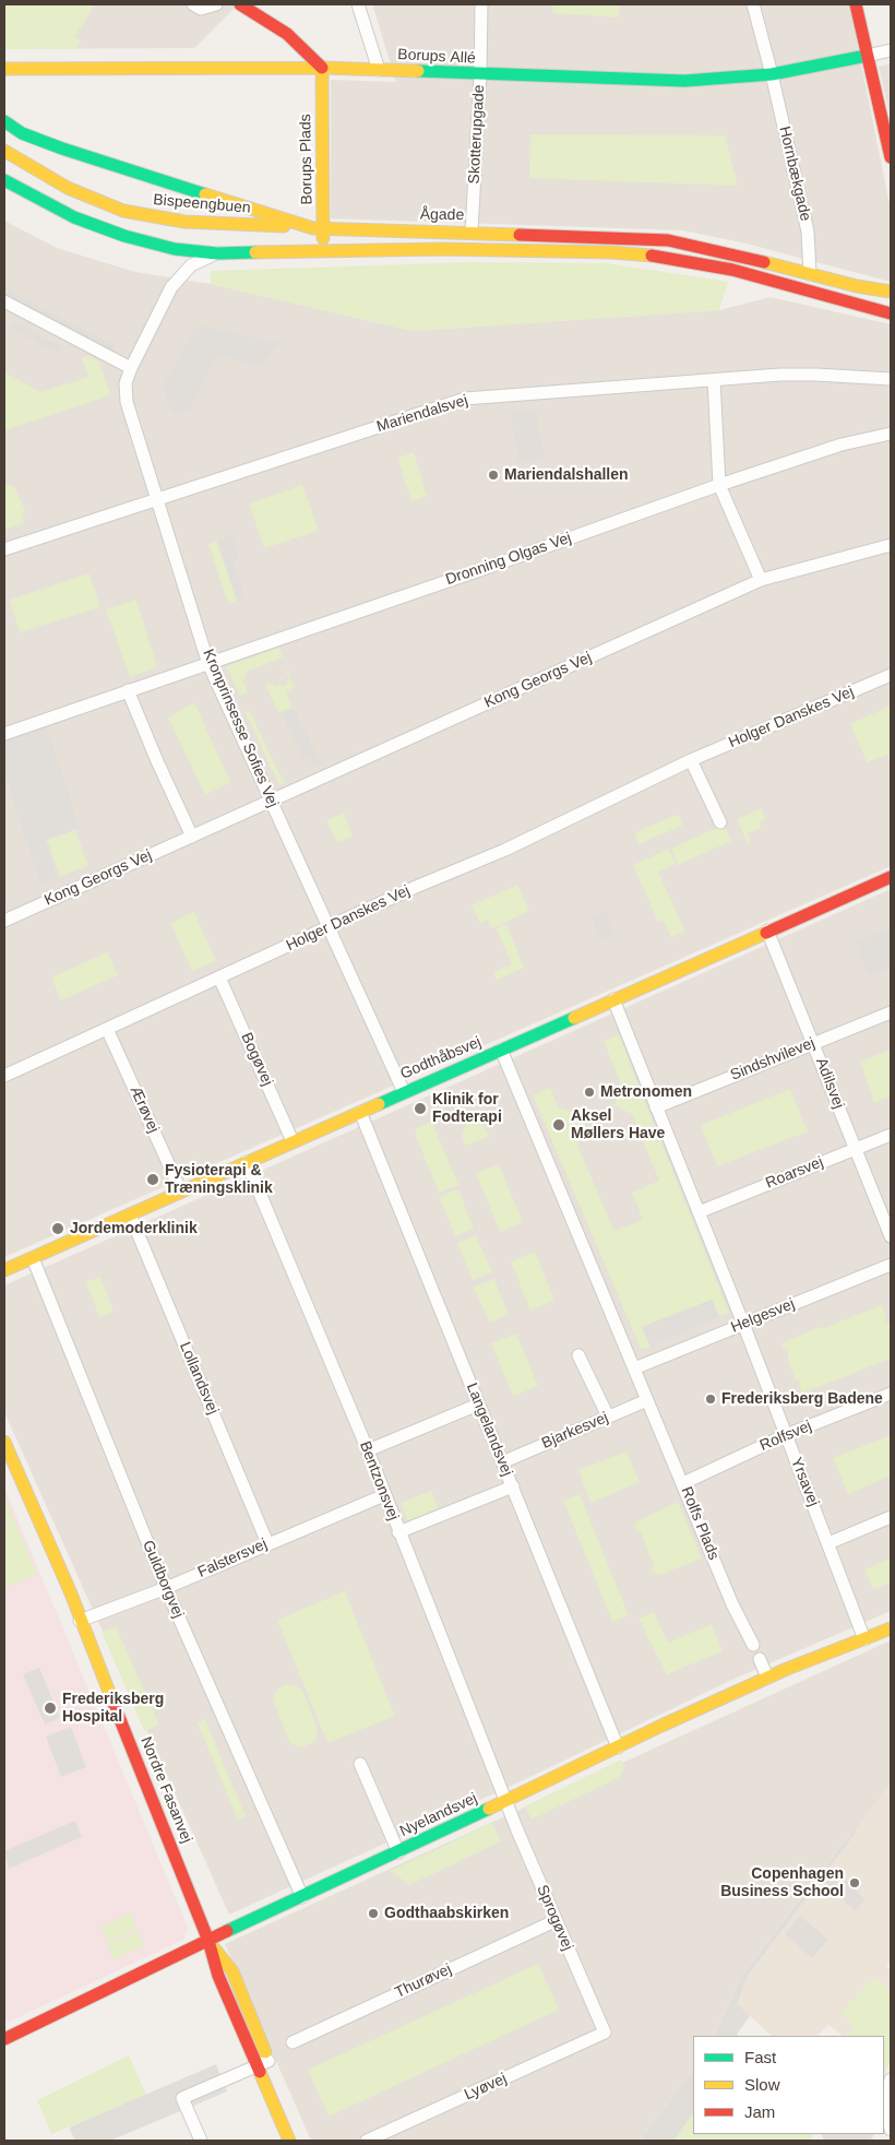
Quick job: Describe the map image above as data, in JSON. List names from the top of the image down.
{
  "streets": {
    "street": [
      "Borups Allé",
      "Skotterupgade",
      "Borups Plads",
      "Hornbækgade",
      "Bispeengbuen",
      "Ågade",
      "Mariendalsvej",
      "Dronning Olgas Vej",
      "Kong Georgs Vej",
      "Holger Danskes Vej",
      "Kronprinsesse Sofies Vej",
      "Godthåbsvej",
      "Bogøvej",
      "Sindshvilevej",
      "Adilsvej",
      "Ærøvej",
      "Roarsvej",
      "Helgesvej",
      "Lollandsvej",
      "Langelandsvej",
      "Bjarkesvej",
      "Rolfsvej",
      "Bentzonsvej",
      "Yrsavej",
      "Rolfs Plads",
      "Falstersvej",
      "Guldborgvej",
      "Nordre Fasanvej",
      "Nyelandsvej",
      "Sprogøvej",
      "Thurøvej",
      "Lyøvej"
    ]
  },
  "crossings": [
    ["Borups Allé", "Skotterupgade"],
    ["Borups Allé", "Borups Plads"],
    ["Borups Allé", "Hornbækgade"],
    ["Skotterupgade", "Ågade"],
    ["Borups Plads", "Bispeengbuen"],
    ["Borups Plads", "Ågade"],
    ["Hornbækgade", "Ågade"],
    ["Bispeengbuen", "Ågade"],
    ["Mariendalsvej", "Kronprinsesse Sofies Vej"],
    ["Dronning Olgas Vej", "Kronprinsesse Sofies Vej"],
    ["Kong Georgs Vej", "Kronprinsesse Sofies Vej"],
    ["Holger Danskes Vej", "Kronprinsesse Sofies Vej"],
    ["Holger Danskes Vej", "Bogøvej"],
    ["Holger Danskes Vej", "Ærøvej"],
    ["Kronprinsesse Sofies Vej", "Godthåbsvej"],
    ["Godthåbsvej", "Bogøvej"],
    ["Godthåbsvej", "Adilsvej"],
    ["Godthåbsvej", "Ærøvej"],
    ["Godthåbsvej", "Lollandsvej"],
    ["Godthåbsvej", "Langelandsvej"],
    ["Godthåbsvej", "Bentzonsvej"],
    ["Godthåbsvej", "Guldborgvej"],
    ["Sindshvilevej", "Adilsvej"],
    ["Adilsvej", "Roarsvej"],
    ["Helgesvej", "Yrsavej"],
    ["Lollandsvej", "Falstersvej"],
    ["Langelandsvej", "Bjarkesvej"],
    ["Langelandsvej", "Nyelandsvej"],
    ["Bjarkesvej", "Rolfs Plads"],
    ["Rolfsvej", "Yrsavej"],
    ["Rolfsvej", "Rolfs Plads"],
    ["Bentzonsvej", "Falstersvej"],
    ["Bentzonsvej", "Nyelandsvej"],
    ["Bentzonsvej", "Sprogøvej"],
    ["Yrsavej", "Nyelandsvej"],
    ["Falstersvej", "Guldborgvej"],
    ["Falstersvej", "Nordre Fasanvej"],
    ["Guldborgvej", "Nyelandsvej"],
    ["Nordre Fasanvej", "Nyelandsvej"],
    ["Nyelandsvej", "Sprogøvej"],
    ["Sprogøvej", "Thurøvej"],
    ["Sprogøvej", "Lyøvej"]
  ],
  "places": [
    "Mariendalshallen",
    "Metronomen",
    "Klinik for Fodterapi",
    "Aksel Møllers Have",
    "Fysioterapi & Træningsklinik",
    "Jordemoderklinik",
    "Frederiksberg Badene",
    "Frederiksberg Hospital",
    "Copenhagen Business School",
    "Godthaabskirken"
  ],
  "legend": ["Fast", "Slow", "Jam"]
}
